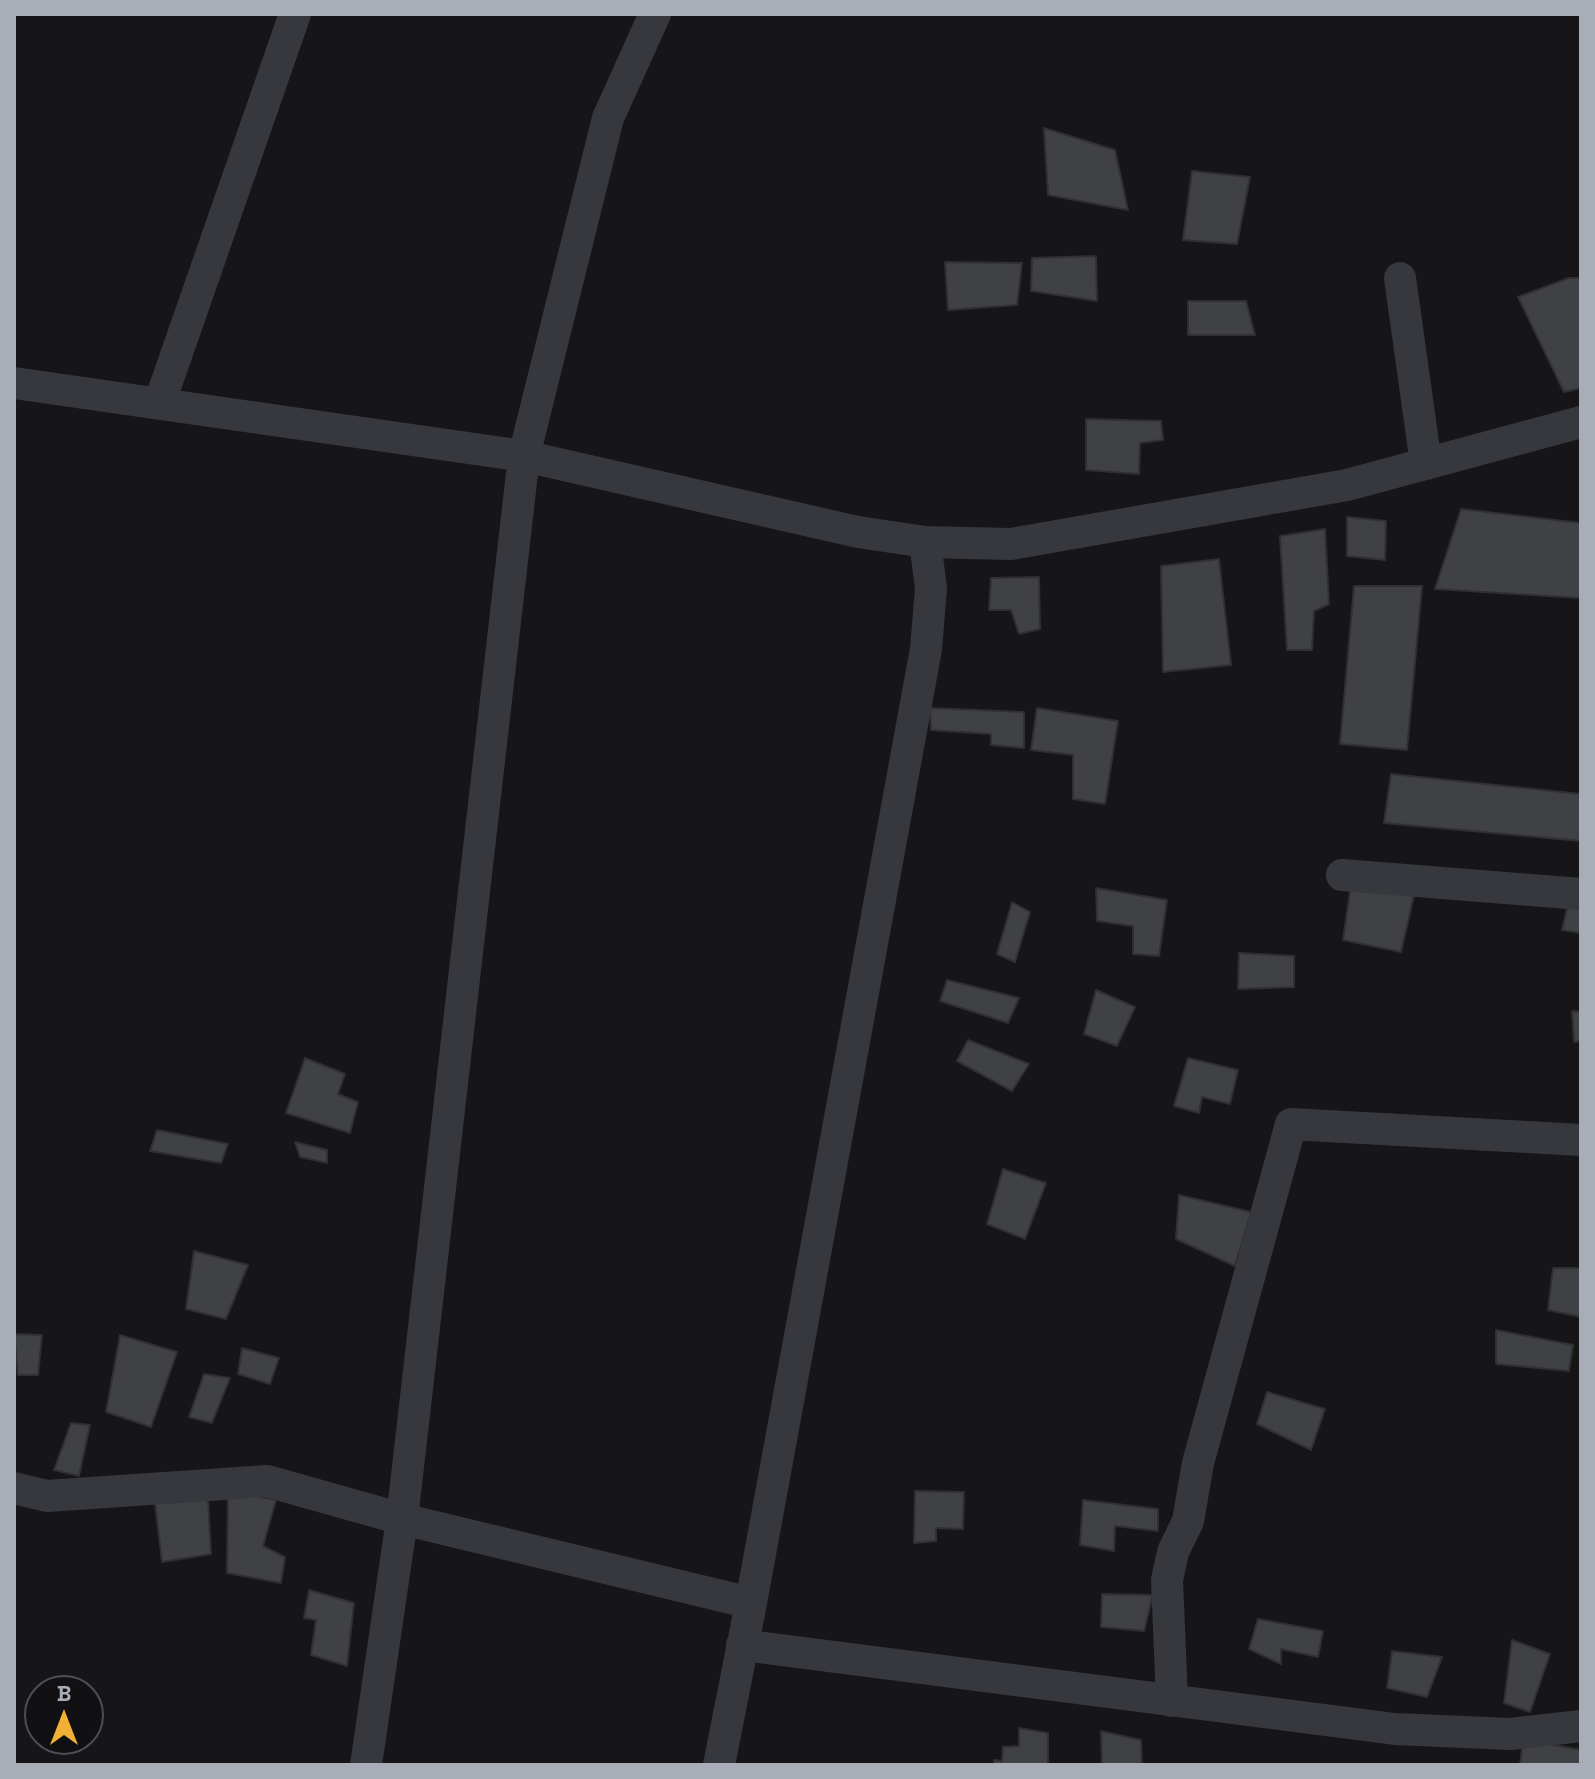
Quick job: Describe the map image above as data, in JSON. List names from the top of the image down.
{
  "north": "top"
}
